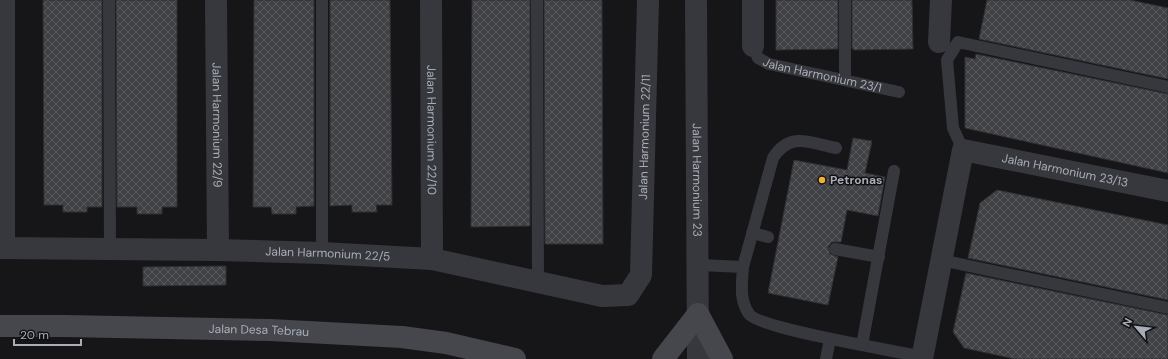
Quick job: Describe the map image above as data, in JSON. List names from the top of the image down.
{
  "streets": {
    "main road": ["Jalan Desa Tebrau"],
    "street": [
      "Jalan Harmonium 23/1",
      "Jalan Harmonium 22/9",
      "Jalan Harmonium 22/10",
      "Jalan Harmonium 22/11",
      "Jalan Harmonium 23/13",
      "Jalan Harmonium 23",
      "Jalan Harmonium 22/5"
    ]
  },
  "crossings": [
    ["Jalan Harmonium 22/9", "Jalan Harmonium 22/5"],
    ["Jalan Harmonium 22/10", "Jalan Harmonium 22/5"],
    ["Jalan Harmonium 22/11", "Jalan Harmonium 22/5"]
  ],
  "places": ["Petronas"],
  "scale_bar": "20 m",
  "north": "top left"
}
